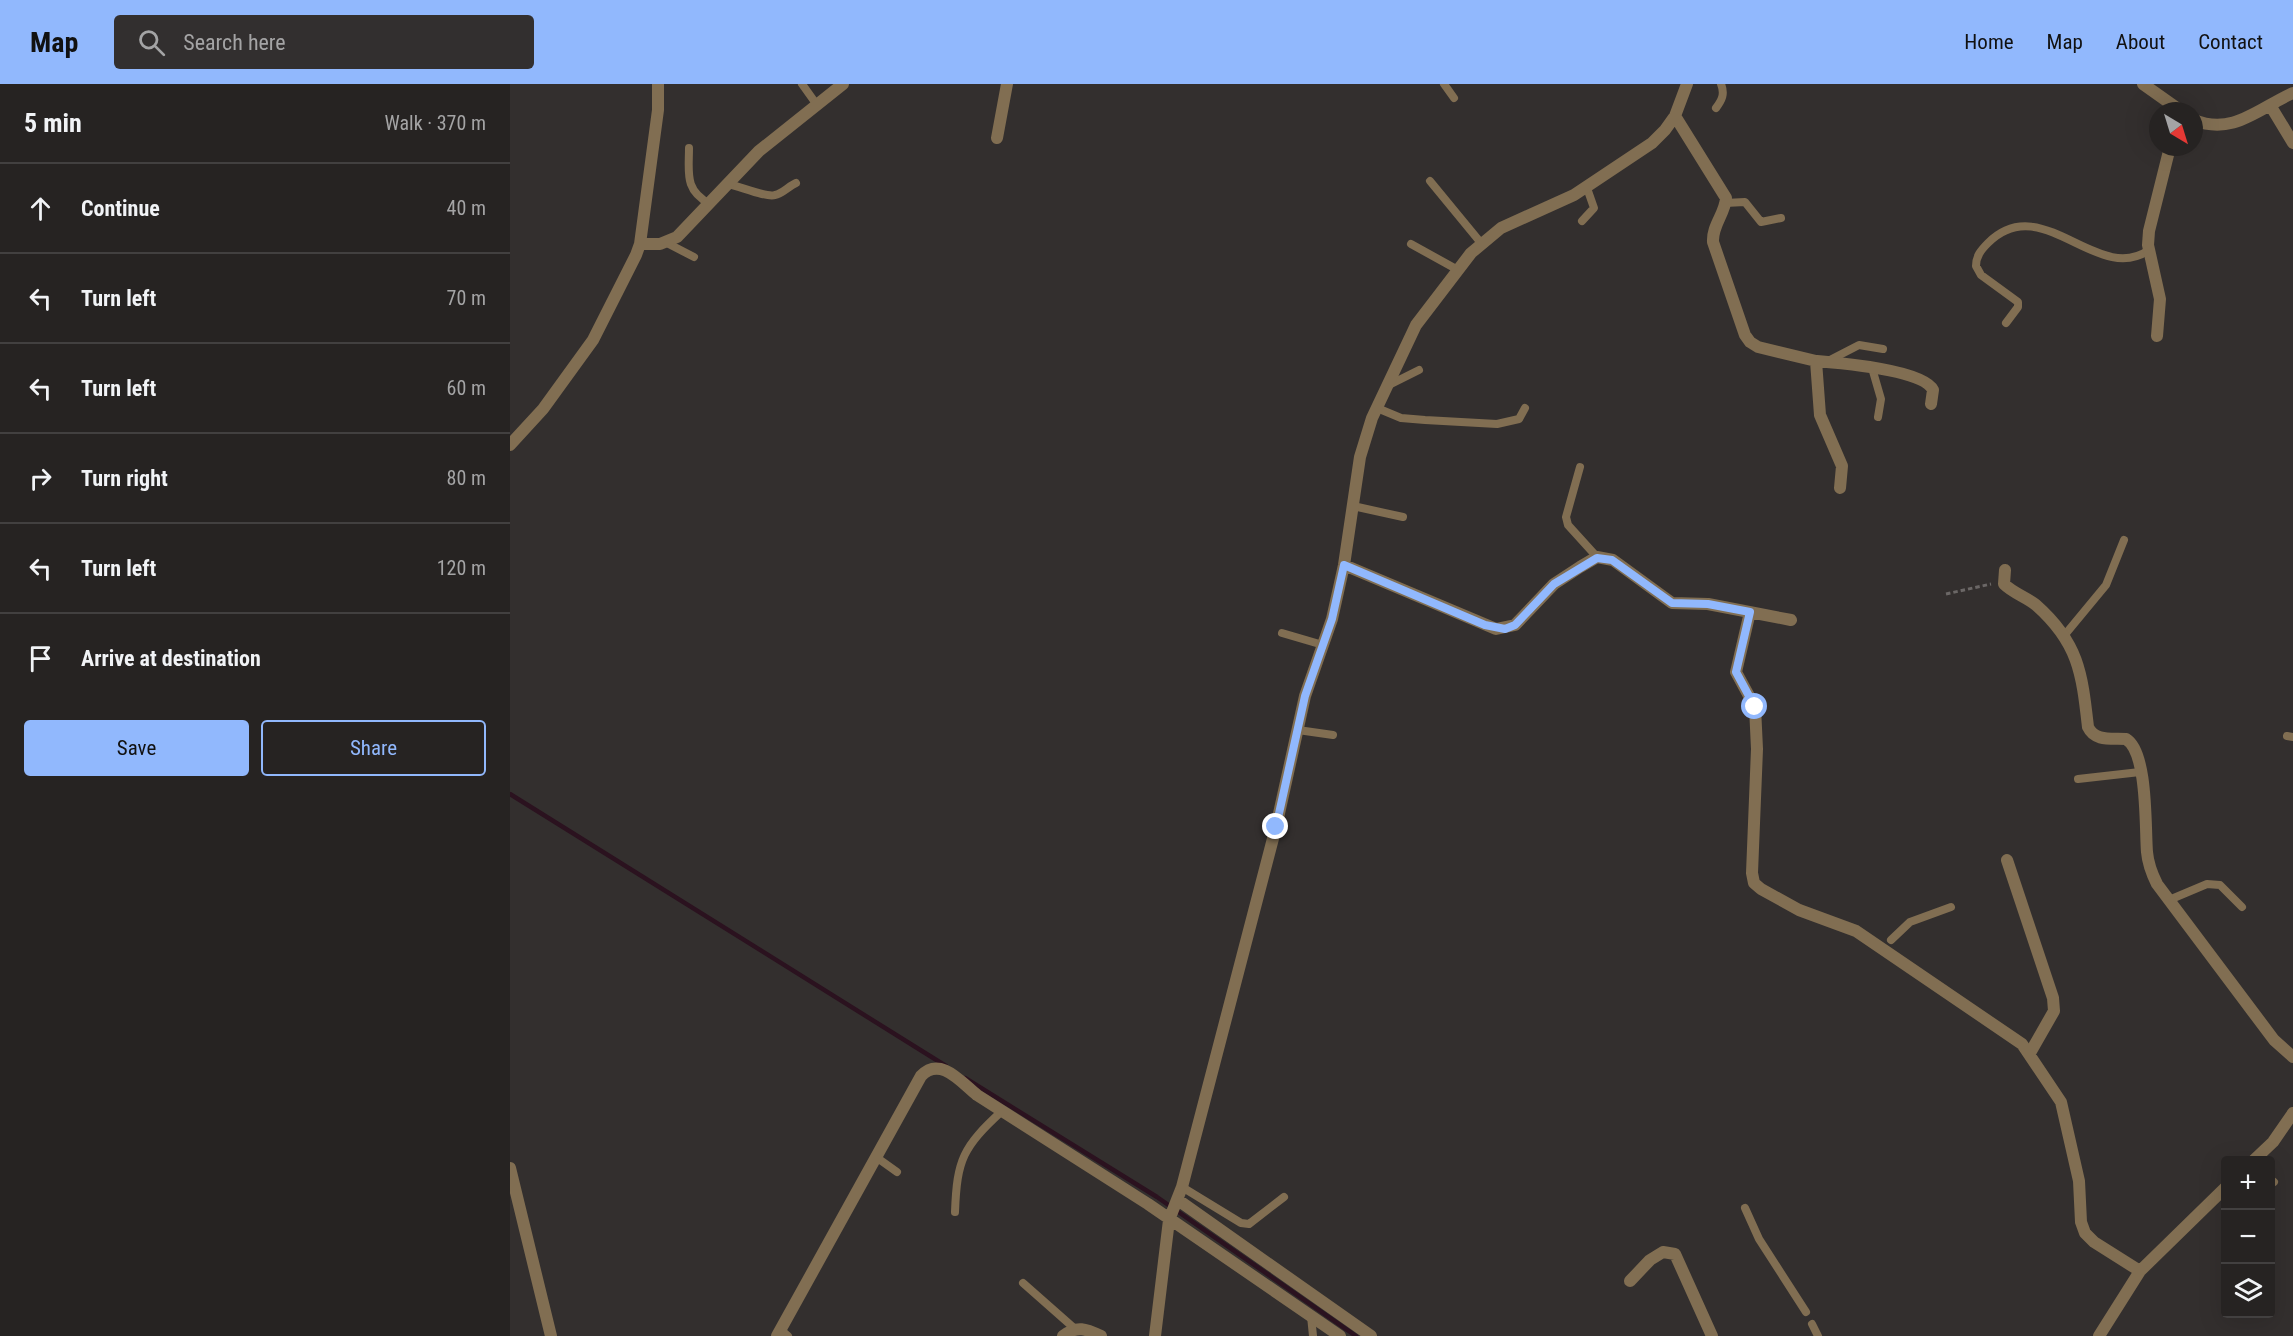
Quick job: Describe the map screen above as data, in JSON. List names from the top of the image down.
{
  "north": "bottom right",
  "page": {
    "header": "Map",
    "search": "Search here",
    "nav": [
      "Home",
      "Map",
      "About",
      "Contact"
    ],
    "heading": ["5 min", "Walk · 370 m"],
    "list": [
      ["Continue", "40 m"],
      ["Turn left", "70 m"],
      ["Turn left", "60 m"],
      ["Turn right", "80 m"],
      ["Turn left", "120 m"],
      "Arrive at destination"
    ],
    "buttons": ["Save", "Share"],
    "map_buttons": ["+", "−"]
  }
}
